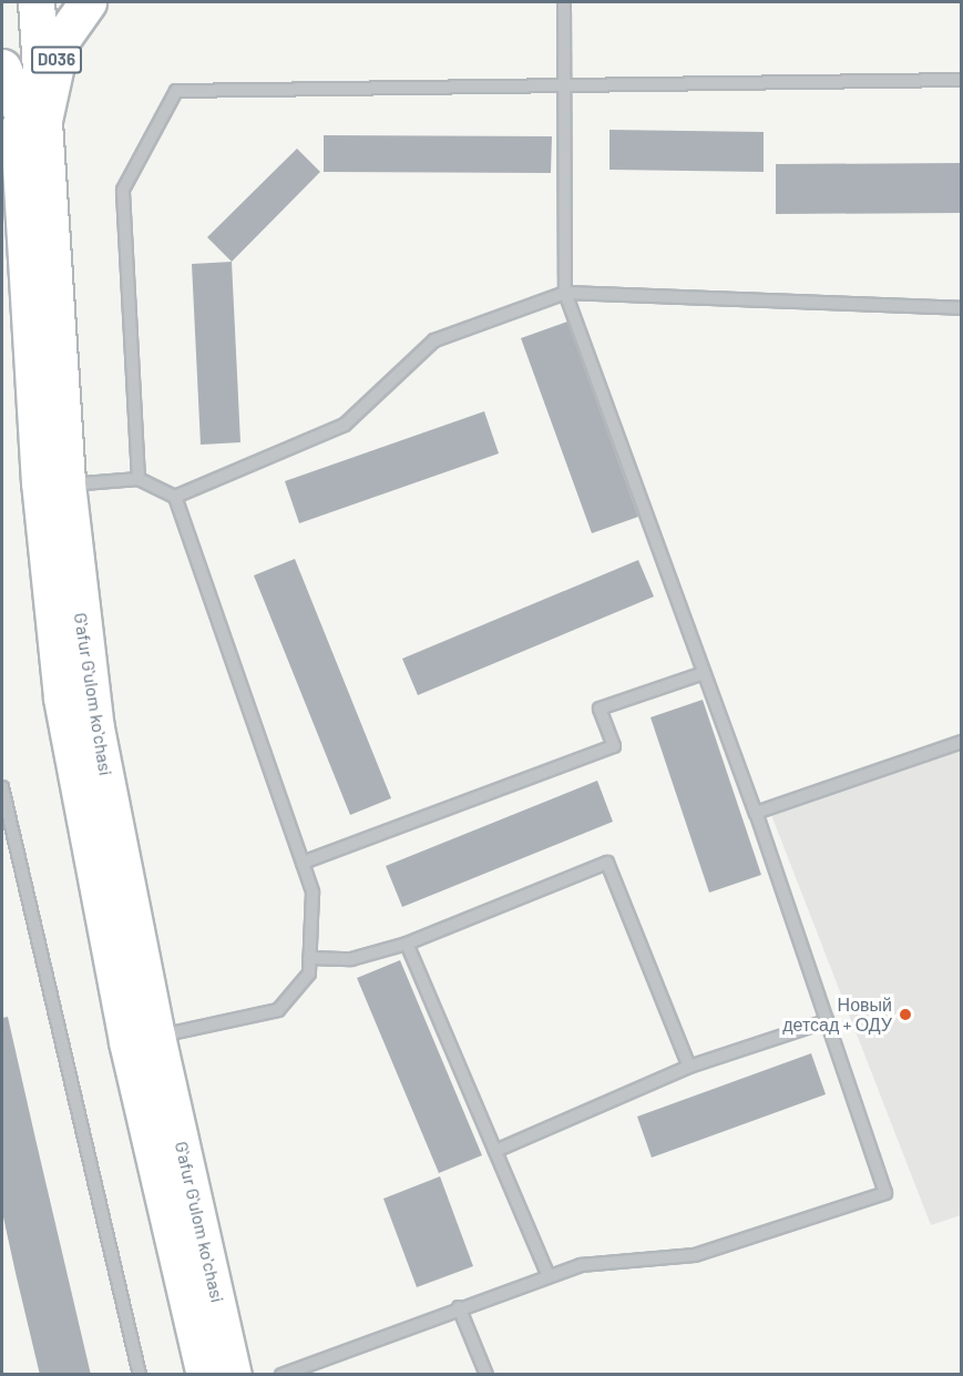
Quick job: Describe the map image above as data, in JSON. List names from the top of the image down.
{
  "streets": {
    "main road": ["D036", "Gʻafur Gʻulom koʻchasi"]
  },
  "crossings": [
    ["D036", "Gʻafur Gʻulom koʻchasi"]
  ],
  "places": ["Новый детсад + ОДУ"]
}
